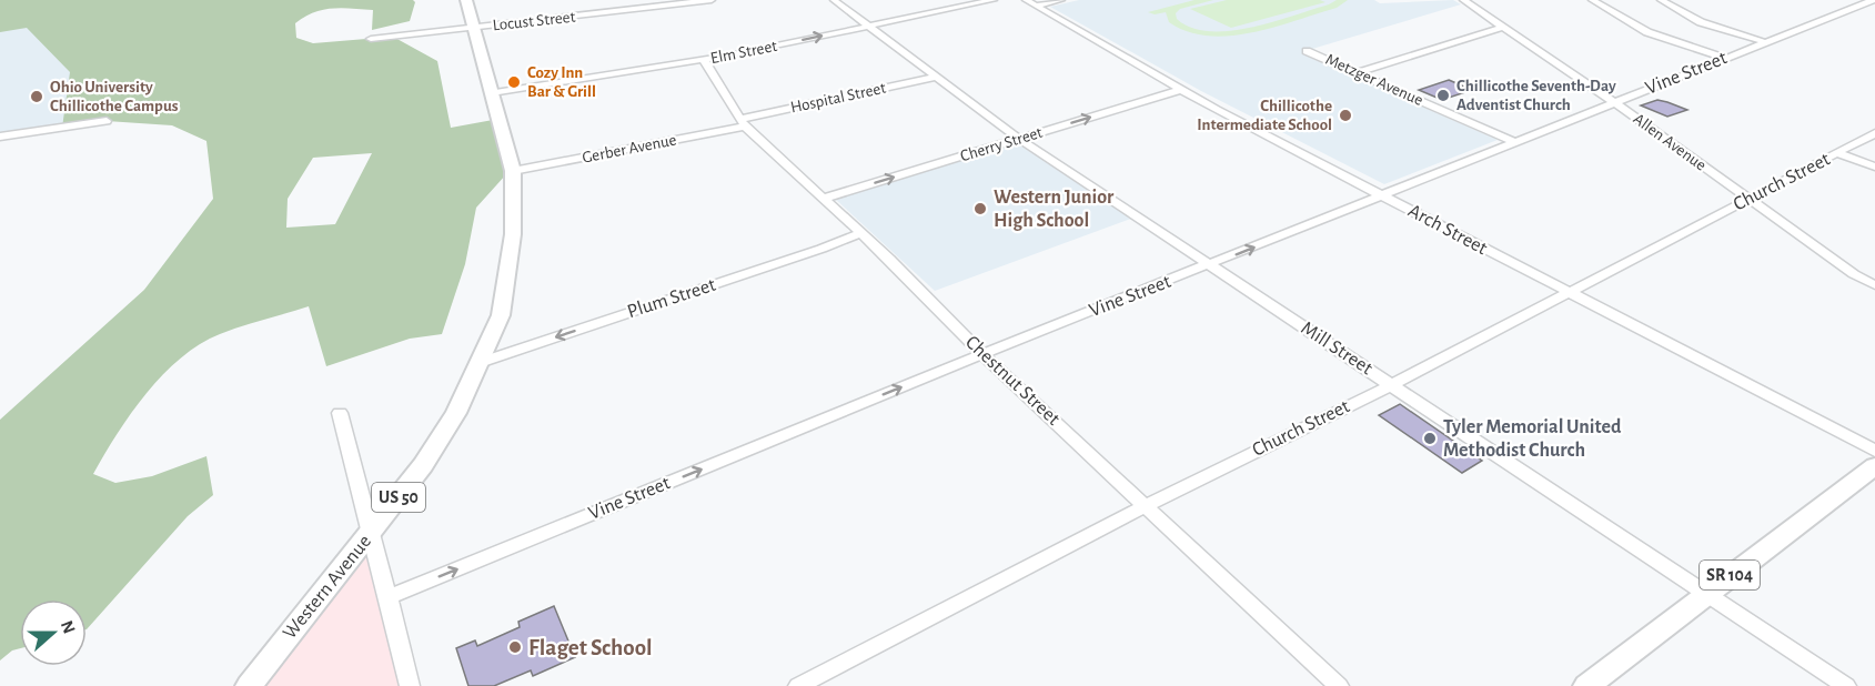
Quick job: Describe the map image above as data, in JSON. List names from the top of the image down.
{
  "streets": {
    "main road": ["US 50", "SR 104", "Western Avenue"],
    "street": [
      "Locust Street",
      "Elm Street",
      "Vine Street",
      "Metzger Avenue",
      "Hospital Street",
      "Allen Avenue",
      "Cherry Street",
      "Gerber Avenue",
      "Church Street",
      "Arch Street",
      "Plum Street",
      "Mill Street",
      "Chestnut Street"
    ]
  },
  "crossings": [
    ["Locust Street", "Western Avenue"],
    ["Elm Street", "Mill Street"],
    ["Elm Street", "Chestnut Street"],
    ["Elm Street", "Western Avenue"],
    ["Vine Street", "Metzger Avenue"],
    ["Vine Street", "Allen Avenue"],
    ["Vine Street", "Arch Street"],
    ["Vine Street", "Mill Street"],
    ["Vine Street", "Chestnut Street"],
    ["Hospital Street", "Gerber Avenue"],
    ["Hospital Street", "Mill Street"],
    ["Hospital Street", "Chestnut Street"],
    ["Allen Avenue", "Church Street"],
    ["Cherry Street", "Arch Street"],
    ["Cherry Street", "Mill Street"],
    ["Cherry Street", "Chestnut Street"],
    ["Gerber Avenue", "Chestnut Street"],
    ["Gerber Avenue", "Western Avenue"],
    ["Church Street", "Arch Street"],
    ["Church Street", "Mill Street"],
    ["Church Street", "Chestnut Street"],
    ["Plum Street", "Chestnut Street"],
    ["Plum Street", "Western Avenue"],
    ["Mill Street", "SR 104"]
  ],
  "one_way": ["Vine Street", "Cherry Street", "Plum Street"],
  "places": [
    "Cozy Inn Bar & Grill",
    "Chillicothe Seventh-Day Adventist Church",
    "Ohio University Chillicothe Campus",
    "Chillicothe Intermediate School",
    "Western Junior High School",
    "Tyler Memorial United Methodist Church",
    "Flaget School"
  ],
  "north": "right"
}
